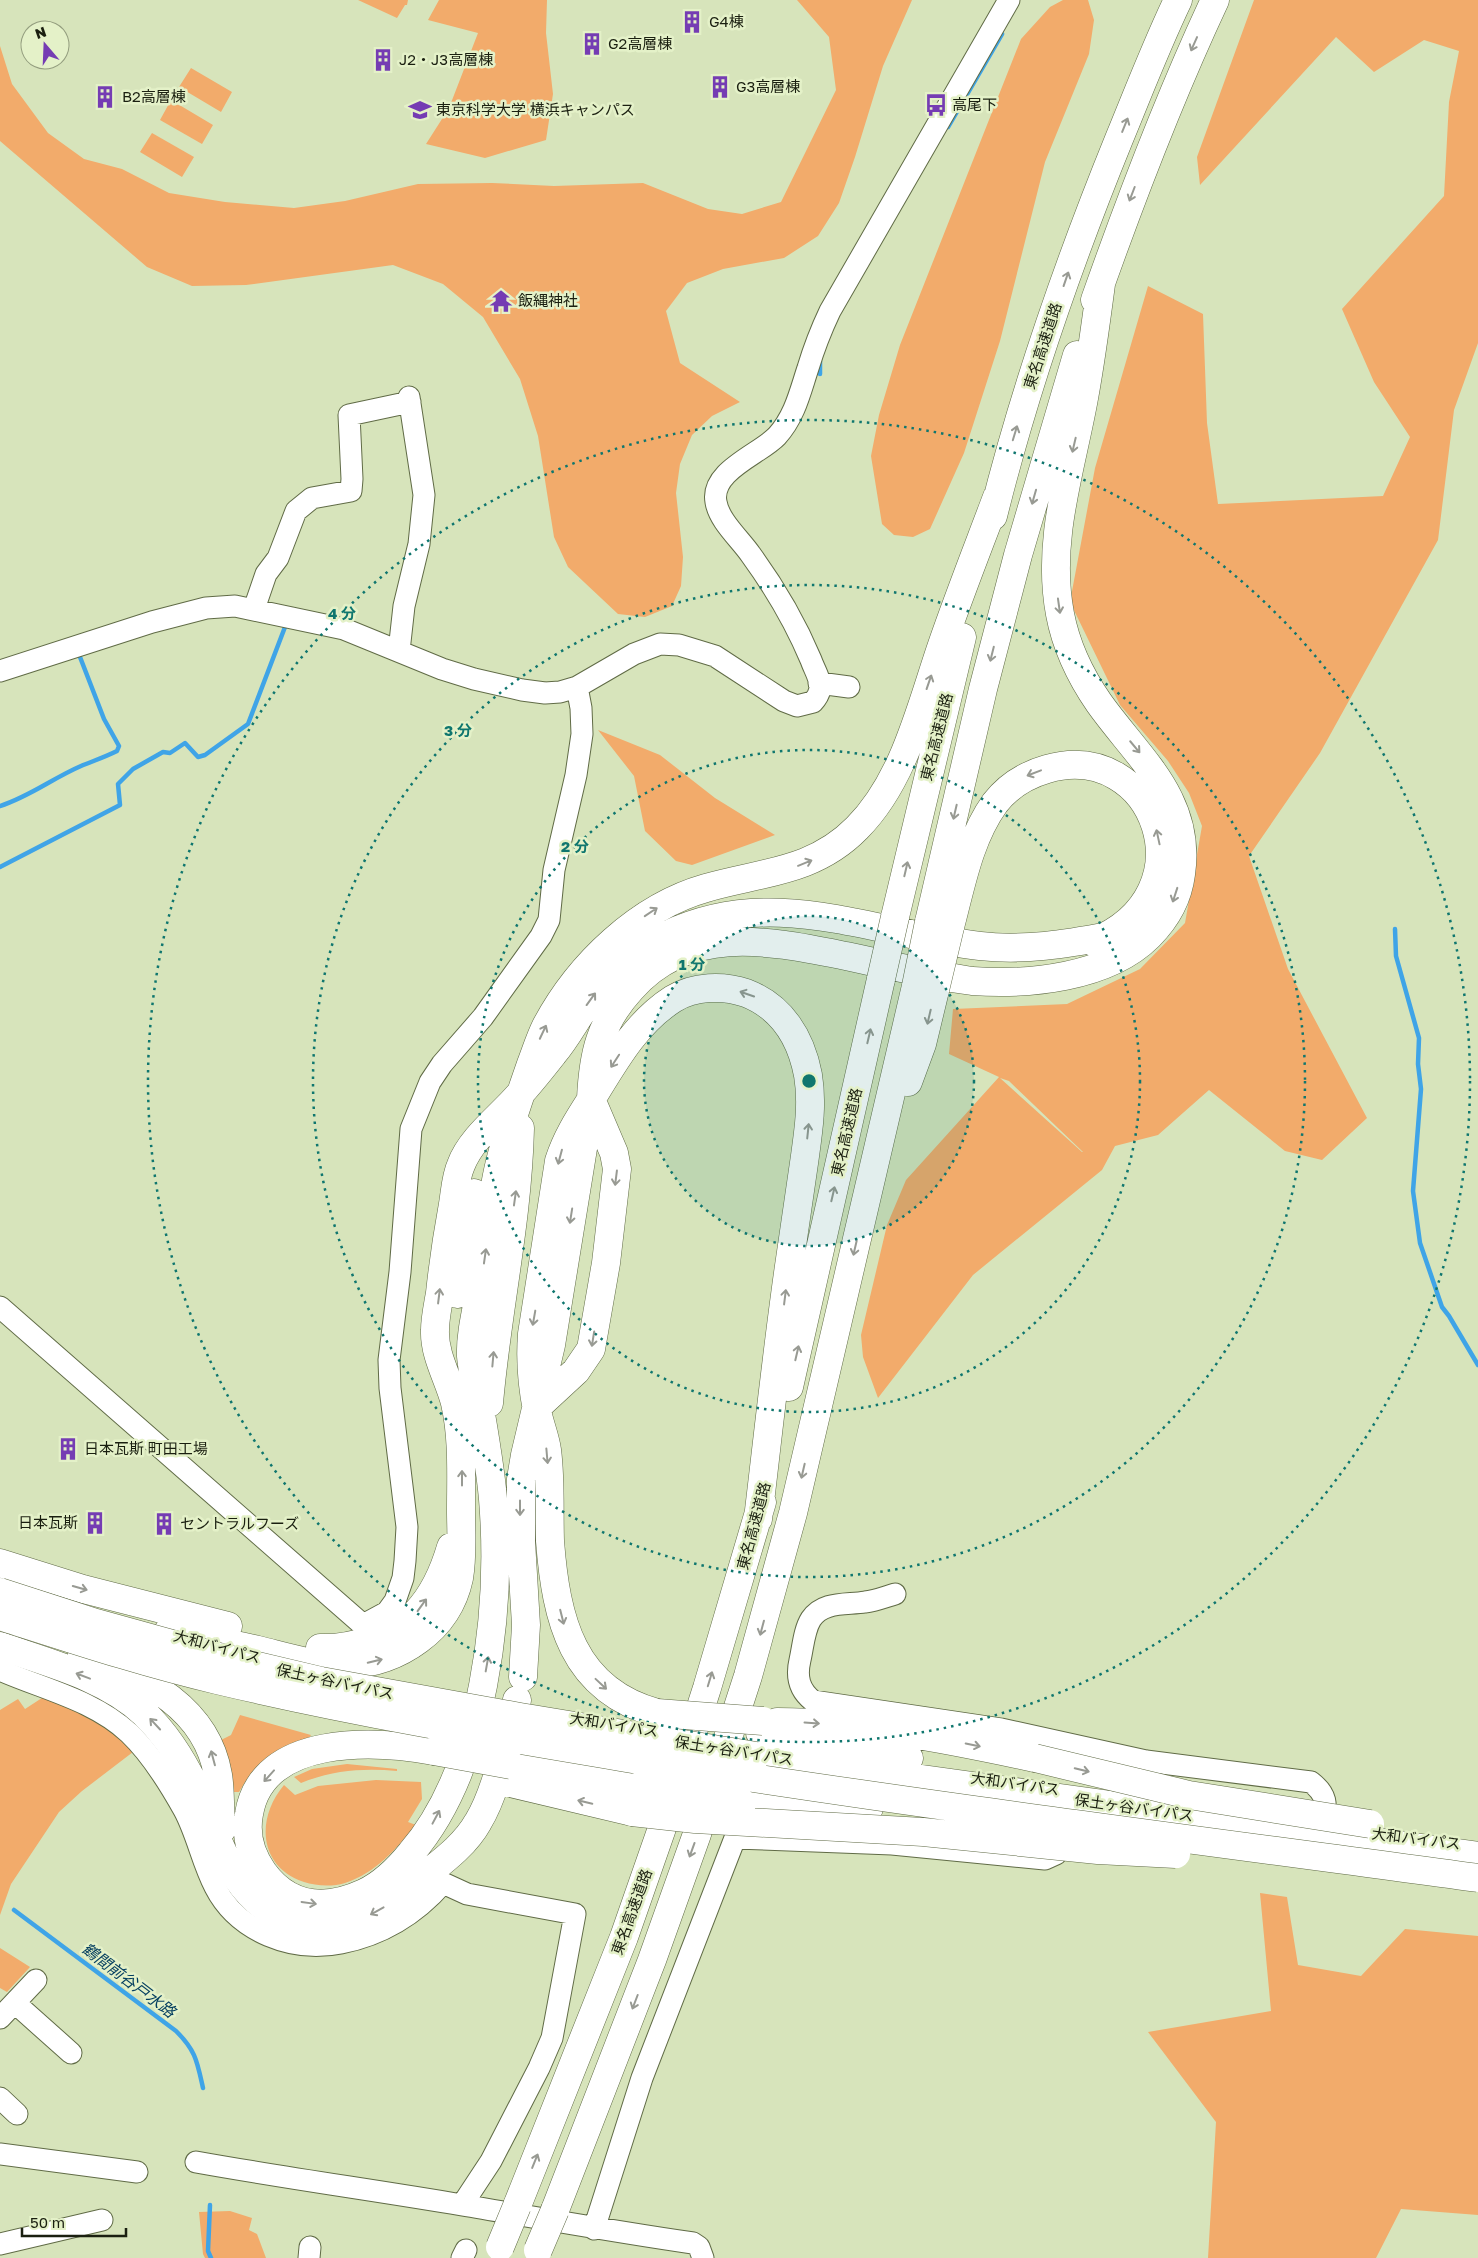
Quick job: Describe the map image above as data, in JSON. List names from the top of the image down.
{
  "streets": {
    "highway": ["東名高速道路", "大和バイパス", "保土ヶ谷バイパス"]
  },
  "water": ["鶴間前谷戸水路"],
  "places": {
    "building": [
      "G4棟",
      "G2高層棟",
      "J2・J3高層棟",
      "G3高層棟",
      "B2高層棟",
      "日本瓦斯 町田工場",
      "日本瓦斯",
      "セントラルフーズ"
    ],
    "bus stop": ["高尾下"],
    "school or university": ["東京科学大学 横浜キャンパス"],
    "temple": ["飯縄神社"]
  },
  "scale_bar": "50 m",
  "north": "top",
  "rings": [
    "4 分",
    "3 分",
    "2 分",
    "1 分"
  ]
}
